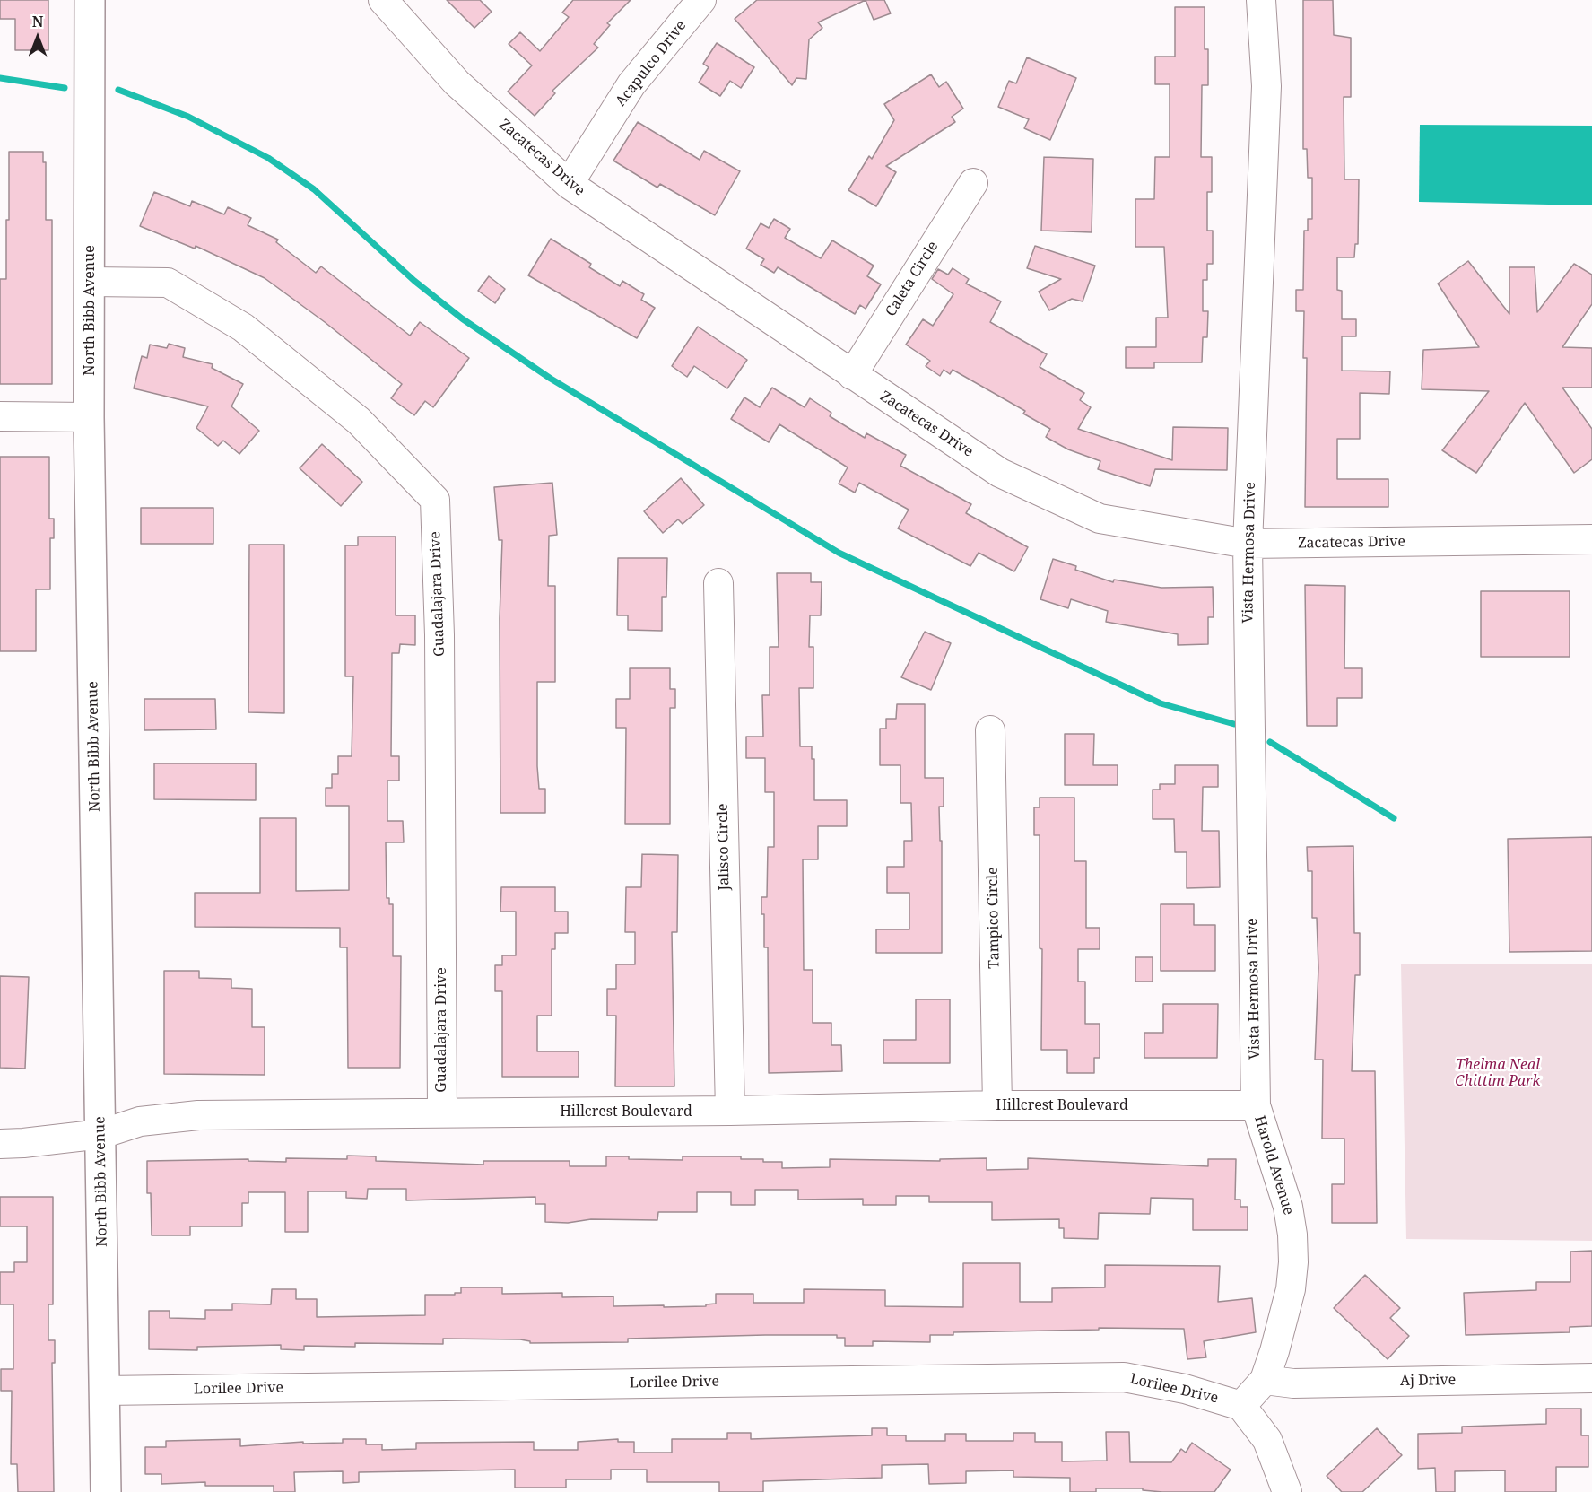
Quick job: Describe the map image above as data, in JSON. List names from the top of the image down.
{
  "streets": {
    "main road": ["North Bibb Avenue"],
    "street": [
      "Acapulco Drive",
      "Zacatecas Drive",
      "Caleta Circle",
      "Vista Hermosa Drive",
      "Guadalajara Drive",
      "Jalisco Circle",
      "Tampico Circle",
      "Hillcrest Boulevard",
      "Harold Avenue",
      "Aj Drive",
      "Lorilee Drive"
    ]
  },
  "crossings": [
    ["Acapulco Drive", "Zacatecas Drive"],
    ["Zacatecas Drive", "Caleta Circle"],
    ["Zacatecas Drive", "Vista Hermosa Drive"],
    ["North Bibb Avenue", "Guadalajara Drive"],
    ["North Bibb Avenue", "Hillcrest Boulevard"],
    ["North Bibb Avenue", "Lorilee Drive"],
    ["Vista Hermosa Drive", "Hillcrest Boulevard"],
    ["Vista Hermosa Drive", "Harold Avenue"],
    ["Guadalajara Drive", "Hillcrest Boulevard"],
    ["Jalisco Circle", "Hillcrest Boulevard"],
    ["Tampico Circle", "Hillcrest Boulevard"],
    ["Hillcrest Boulevard", "Harold Avenue"],
    ["Harold Avenue", "Aj Drive"],
    ["Harold Avenue", "Lorilee Drive"]
  ],
  "parks": ["Thelma Neal Chittim Park"],
  "north": "top"
}
